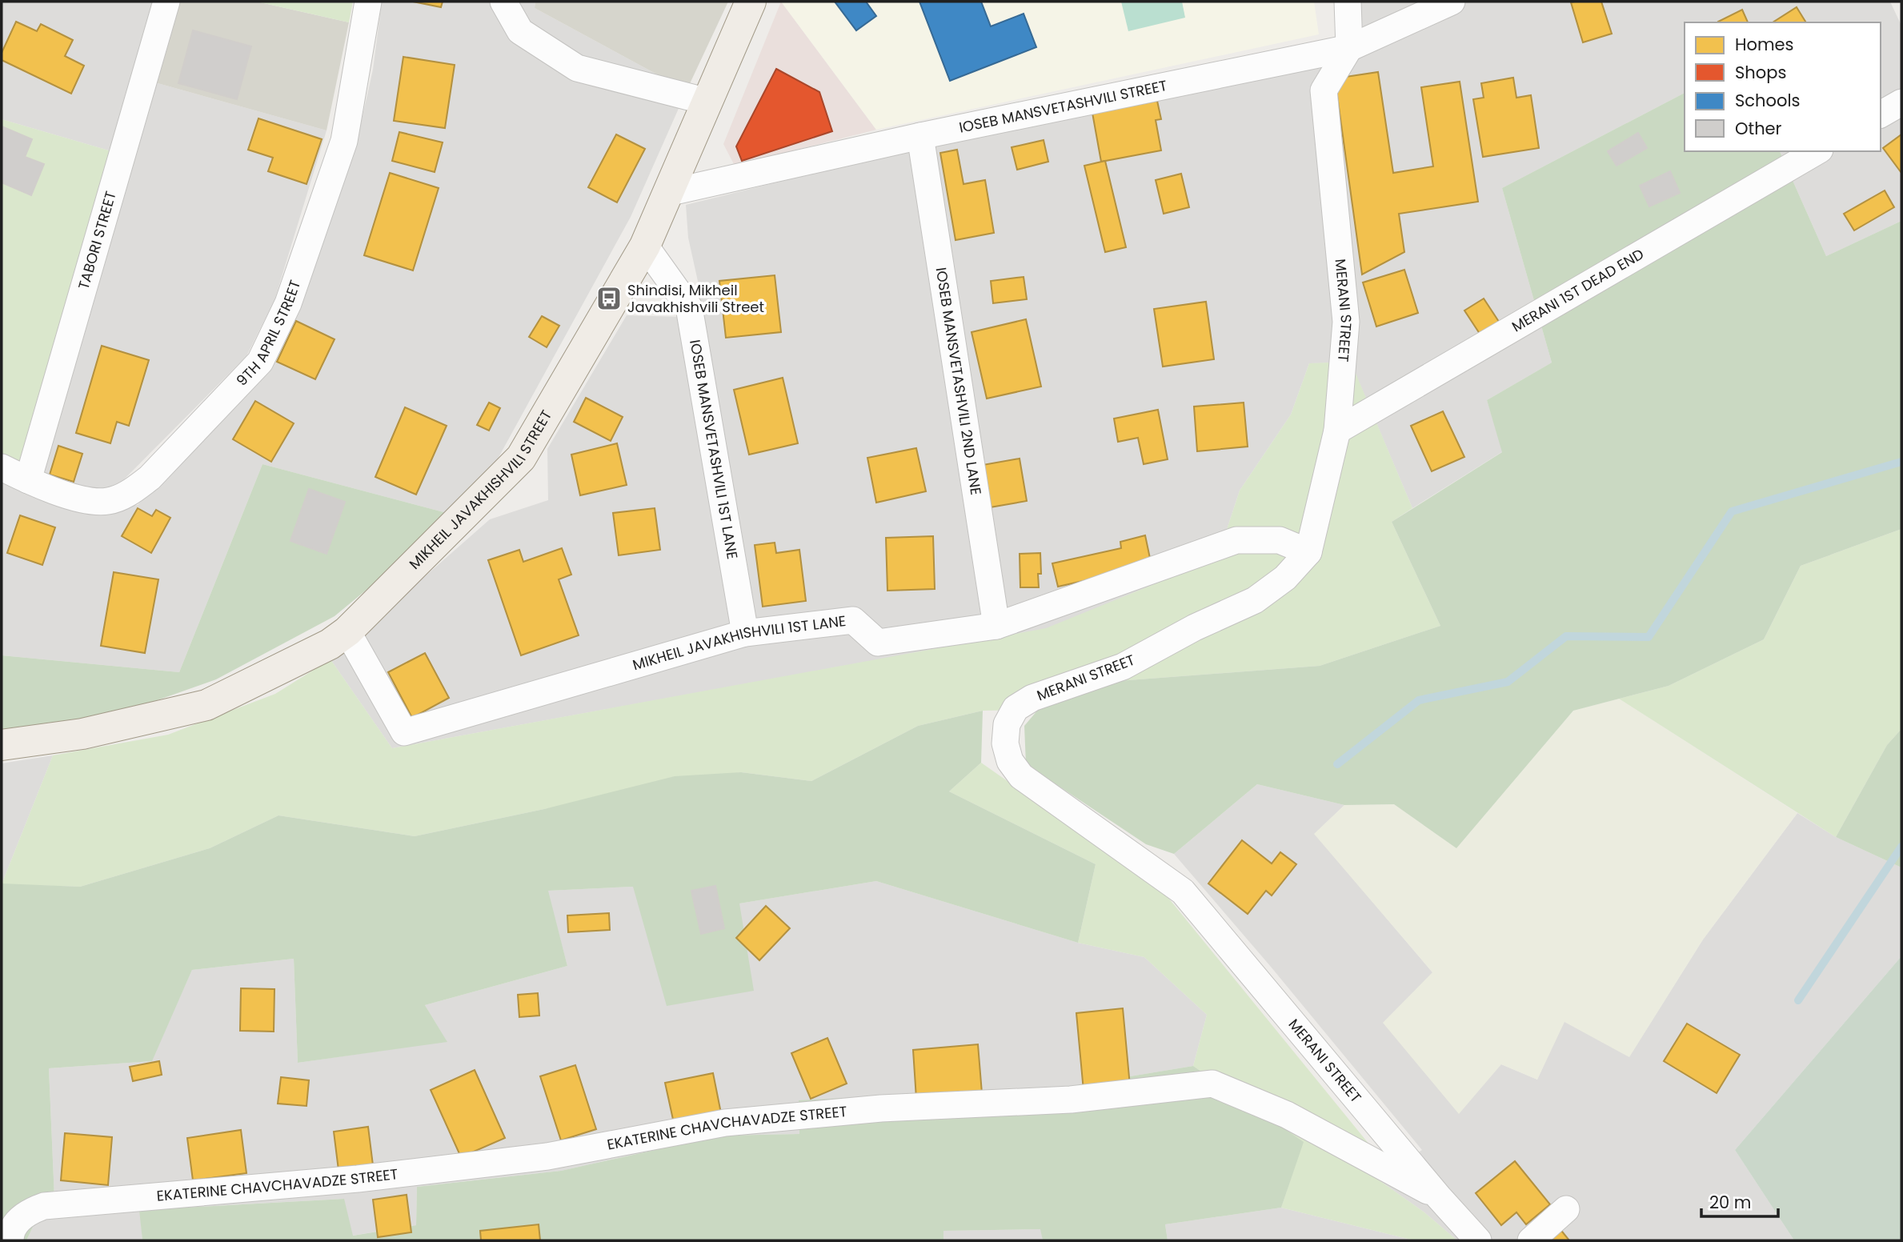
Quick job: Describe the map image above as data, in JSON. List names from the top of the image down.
{
  "streets": {
    "main road": ["MIKHEIL JAVAKHISHVILI STREET"],
    "street": [
      "IOSEB MANSVETASHVILI STREET",
      "TABORI STREET",
      "MERANI 1ST DEAD END",
      "MERANI STREET",
      "9TH APRIL STREET",
      "IOSEB MANSVETASHVILI 2ND LANE",
      "IOSEB MANSVETASHVILI 1ST LANE",
      "MIKHEIL JAVAKHISHVILI 1ST LANE",
      "EKATERINE CHAVCHAVADZE STREET"
    ]
  },
  "crossings": [
    ["IOSEB MANSVETASHVILI STREET", "MERANI STREET"],
    ["IOSEB MANSVETASHVILI STREET", "IOSEB MANSVETASHVILI 2ND LANE"],
    ["IOSEB MANSVETASHVILI STREET", "MIKHEIL JAVAKHISHVILI STREET"],
    ["TABORI STREET", "9TH APRIL STREET"],
    ["MERANI 1ST DEAD END", "MERANI STREET"],
    ["MERANI STREET", "MIKHEIL JAVAKHISHVILI 1ST LANE"],
    ["MERANI STREET", "EKATERINE CHAVCHAVADZE STREET"],
    ["IOSEB MANSVETASHVILI 2ND LANE", "MIKHEIL JAVAKHISHVILI 1ST LANE"],
    ["IOSEB MANSVETASHVILI 1ST LANE", "MIKHEIL JAVAKHISHVILI STREET"],
    ["IOSEB MANSVETASHVILI 1ST LANE", "MIKHEIL JAVAKHISHVILI 1ST LANE"],
    ["MIKHEIL JAVAKHISHVILI STREET", "MIKHEIL JAVAKHISHVILI 1ST LANE"]
  ],
  "places": {
    "bus stop": ["Shindisi, Mikheil Javakhishvili Street"]
  },
  "legend": [
    "Homes",
    "Shops",
    "Schools",
    "Other"
  ],
  "scale_bar": "20 m"
}
